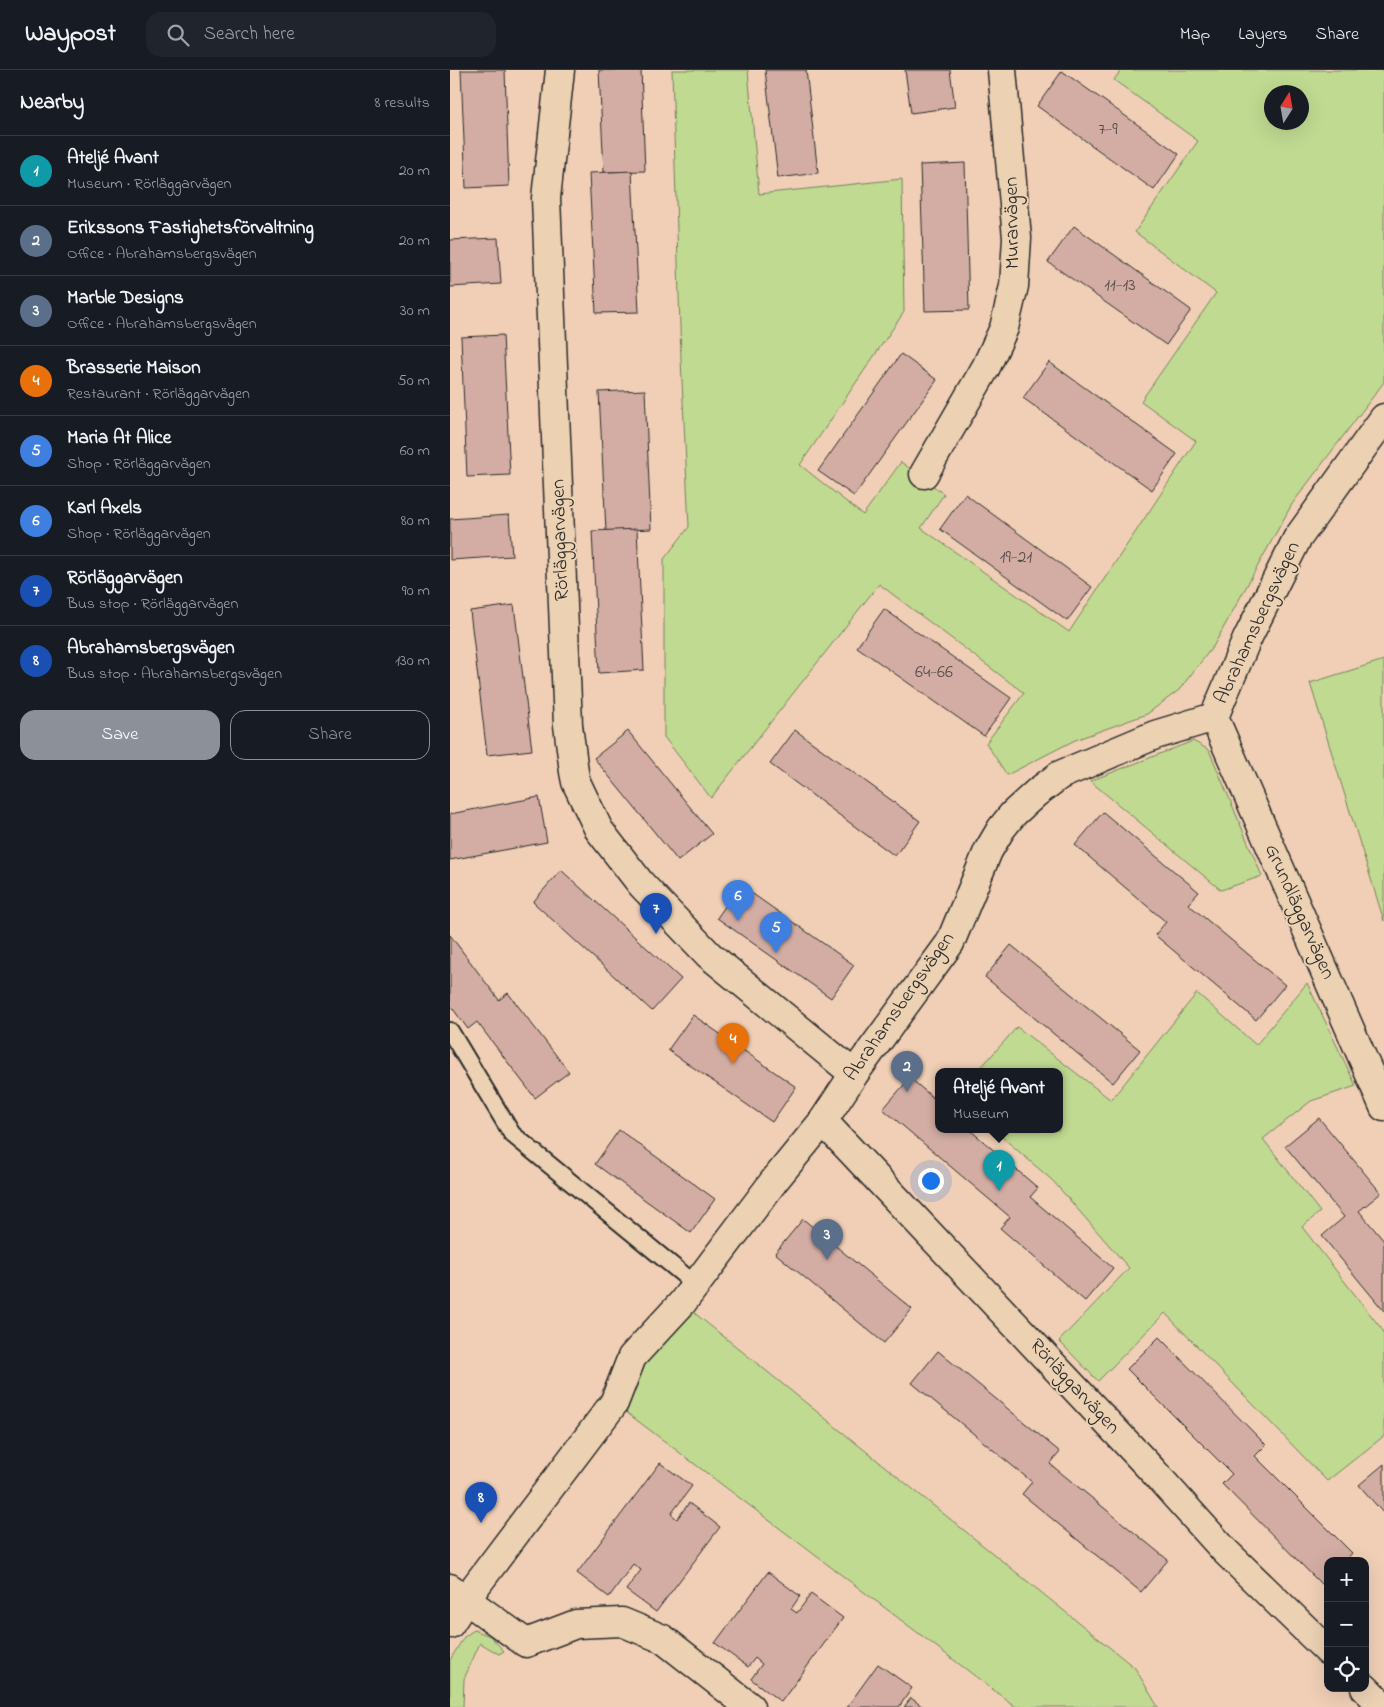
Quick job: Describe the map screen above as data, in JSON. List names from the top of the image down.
{
  "streets": {
    "street": [
      "Murarvägen",
      "Rörläggarvägen",
      "Abrahamsbergsvägen",
      "Grundläggarvägen"
    ]
  },
  "crossings": [
    ["Rörläggarvägen", "Abrahamsbergsvägen"],
    ["Abrahamsbergsvägen", "Grundläggarvägen"]
  ],
  "house_numbers": [
    "7-9",
    "11-13",
    "19-21",
    "64-66"
  ],
  "north": "top",
  "page": {
    "header": "Waypost",
    "search": "Search here",
    "nav": ["Map", "Layers", "Share"],
    "heading": ["Nearby", "8 results"],
    "list": [
      {
        "mark": "1",
        "name": "Ateljé Avant",
        "note": "Museum · Rörläggarvägen",
        "value": "20 m"
      },
      {
        "mark": "2",
        "name": "Erikssons Fastighetsförvaltning",
        "note": "Office · Abrahamsbergsvägen",
        "value": "20 m"
      },
      {
        "mark": "3",
        "name": "Marble Designs",
        "note": "Office · Abrahamsbergsvägen",
        "value": "30 m"
      },
      {
        "mark": "4",
        "name": "Brasserie Maison",
        "note": "Restaurant · Rörläggarvägen",
        "value": "50 m"
      },
      {
        "mark": "5",
        "name": "Maria At Alice",
        "note": "Shop · Rörläggarvägen",
        "value": "60 m"
      },
      {
        "mark": "6",
        "name": "Karl Axels",
        "note": "Shop · Rörläggarvägen",
        "value": "80 m"
      },
      {
        "mark": "7",
        "name": "Rörläggarvägen",
        "note": "Bus stop · Rörläggarvägen",
        "value": "90 m"
      },
      {
        "mark": "8",
        "name": "Abrahamsbergsvägen",
        "note": "Bus stop · Abrahamsbergsvägen",
        "value": "130 m"
      }
    ],
    "buttons": ["Save", "Share"],
    "pins": [
      "6",
      "7",
      "5",
      "4",
      "2",
      "1",
      "3",
      "8"
    ],
    "popup": ["Ateljé Avant", "Museum"],
    "map_buttons": ["+", "−"]
  }
}
